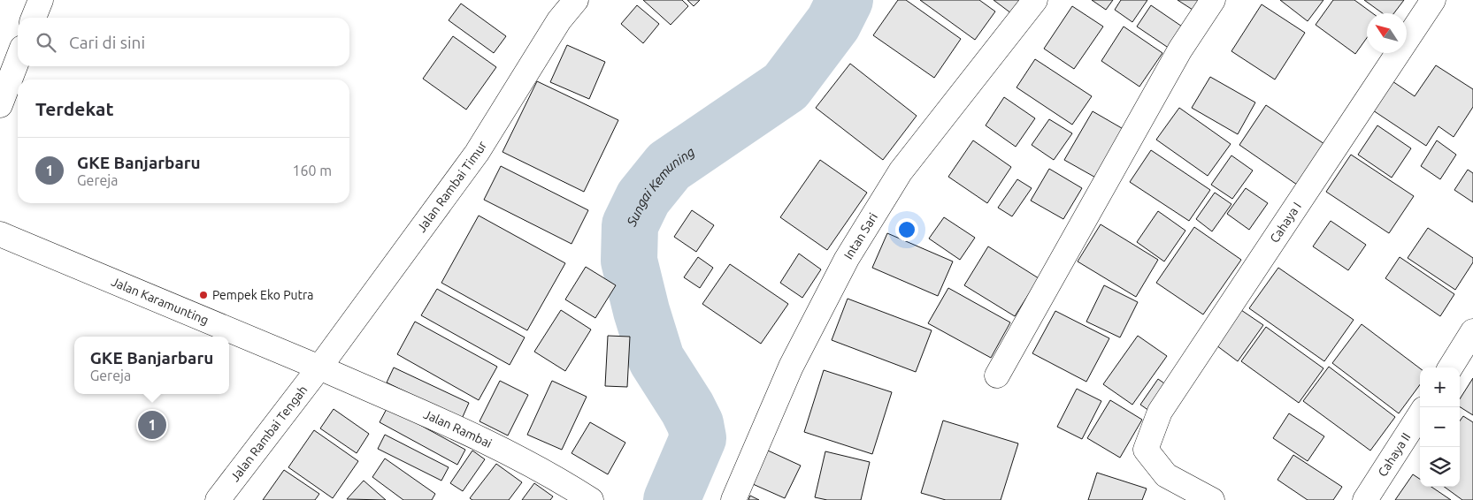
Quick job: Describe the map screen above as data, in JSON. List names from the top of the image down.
{
  "streets": {
    "street": [
      "Jalan Rambai Timur",
      "Cahaya I",
      "Intan Sari",
      "Jalan Karamunting",
      "Jalan Rambai",
      "Jalan Rambai Tengah",
      "Cahaya II"
    ]
  },
  "crossings": [
    ["Jalan Rambai Timur", "Jalan Karamunting"],
    ["Jalan Rambai Timur", "Jalan Rambai"],
    ["Jalan Rambai Timur", "Jalan Rambai Tengah"],
    ["Jalan Karamunting", "Jalan Rambai"],
    ["Jalan Karamunting", "Jalan Rambai Tengah"],
    ["Jalan Rambai", "Jalan Rambai Tengah"]
  ],
  "water": ["Sungai Kemuning"],
  "places": ["Pempek Eko Putra"],
  "north": "top left",
  "page": {
    "search": "Cari di sini",
    "heading": "Terdekat",
    "list": [
      {
        "mark": "1",
        "name": "GKE Banjarbaru",
        "note": "Gereja",
        "value": "160 m"
      }
    ],
    "popup": ["GKE Banjarbaru", "Gereja"],
    "map_buttons": ["+", "−"],
    "pins": "1"
  }
}
